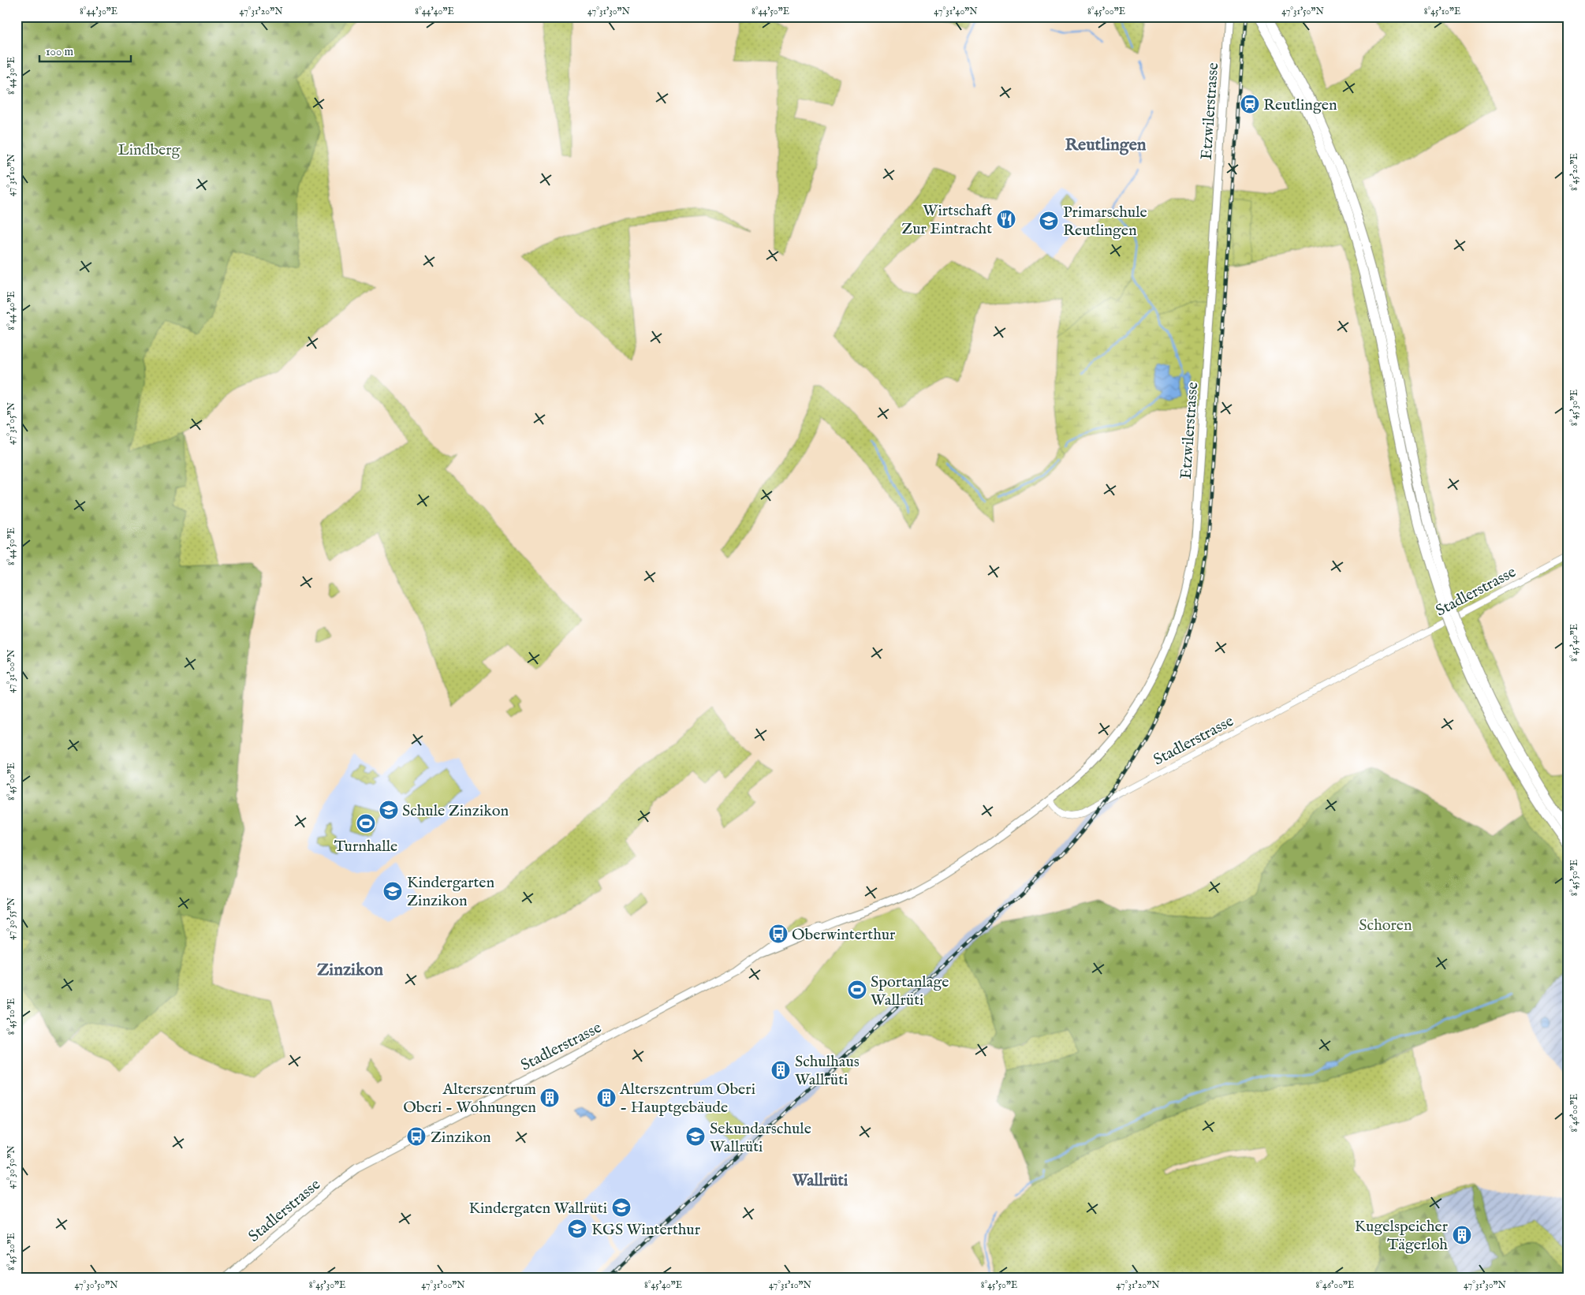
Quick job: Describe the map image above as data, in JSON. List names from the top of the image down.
{
  "streets": {
    "main road": ["Etzwilerstrasse", "Stadlerstrasse"]
  },
  "crossings": [
    ["Etzwilerstrasse", "Stadlerstrasse"]
  ],
  "districts": ["Reutlingen", "Zinzikon", "Wallrüti"],
  "parks": ["Lindberg", "Schoren"],
  "places": {
    "station": ["Reutlingen"],
    "restaurant": ["Wirtschaft Zur Eintracht"],
    "school or university": [
      "Primarschule Reutlingen",
      "Schule Zinzikon",
      "Kindergarten Zinzikon",
      "Sekundarschule Wallrüti",
      "Kindergaten Wallrüti",
      "KGS Winterthur"
    ],
    "sports": ["Turnhalle", "Sportanlage Wallrüti"],
    "bus stop": ["Oberwinterthur", "Zinzikon"],
    "building": [
      "Schulhaus Wallrüti",
      "Alterszentrum Oberi - Wohnungen",
      "Alterszentrum Oberi - Hauptgebäude",
      "Kugelspeicher Tägerloh"
    ]
  },
  "scale_bar": "100 m",
  "coordinates": [
    "8°44'30\"E",
    "47°31'20\"N",
    "8°44'40\"E",
    "47°31'30\"N",
    "8°44'50\"E",
    "47°31'40\"N",
    "8°45'00\"E",
    "47°31'50\"N",
    "8°45'10\"E",
    "8°45'20\"E",
    "47°31'10\"N",
    "8°45'30\"E",
    "47°31'05\"N",
    "8°45'40\"E",
    "47°31'00\"N",
    "8°45'50\"E",
    "47°30'55\"N",
    "8°46'00\"E",
    "47°30'50\"N"
  ]
}
